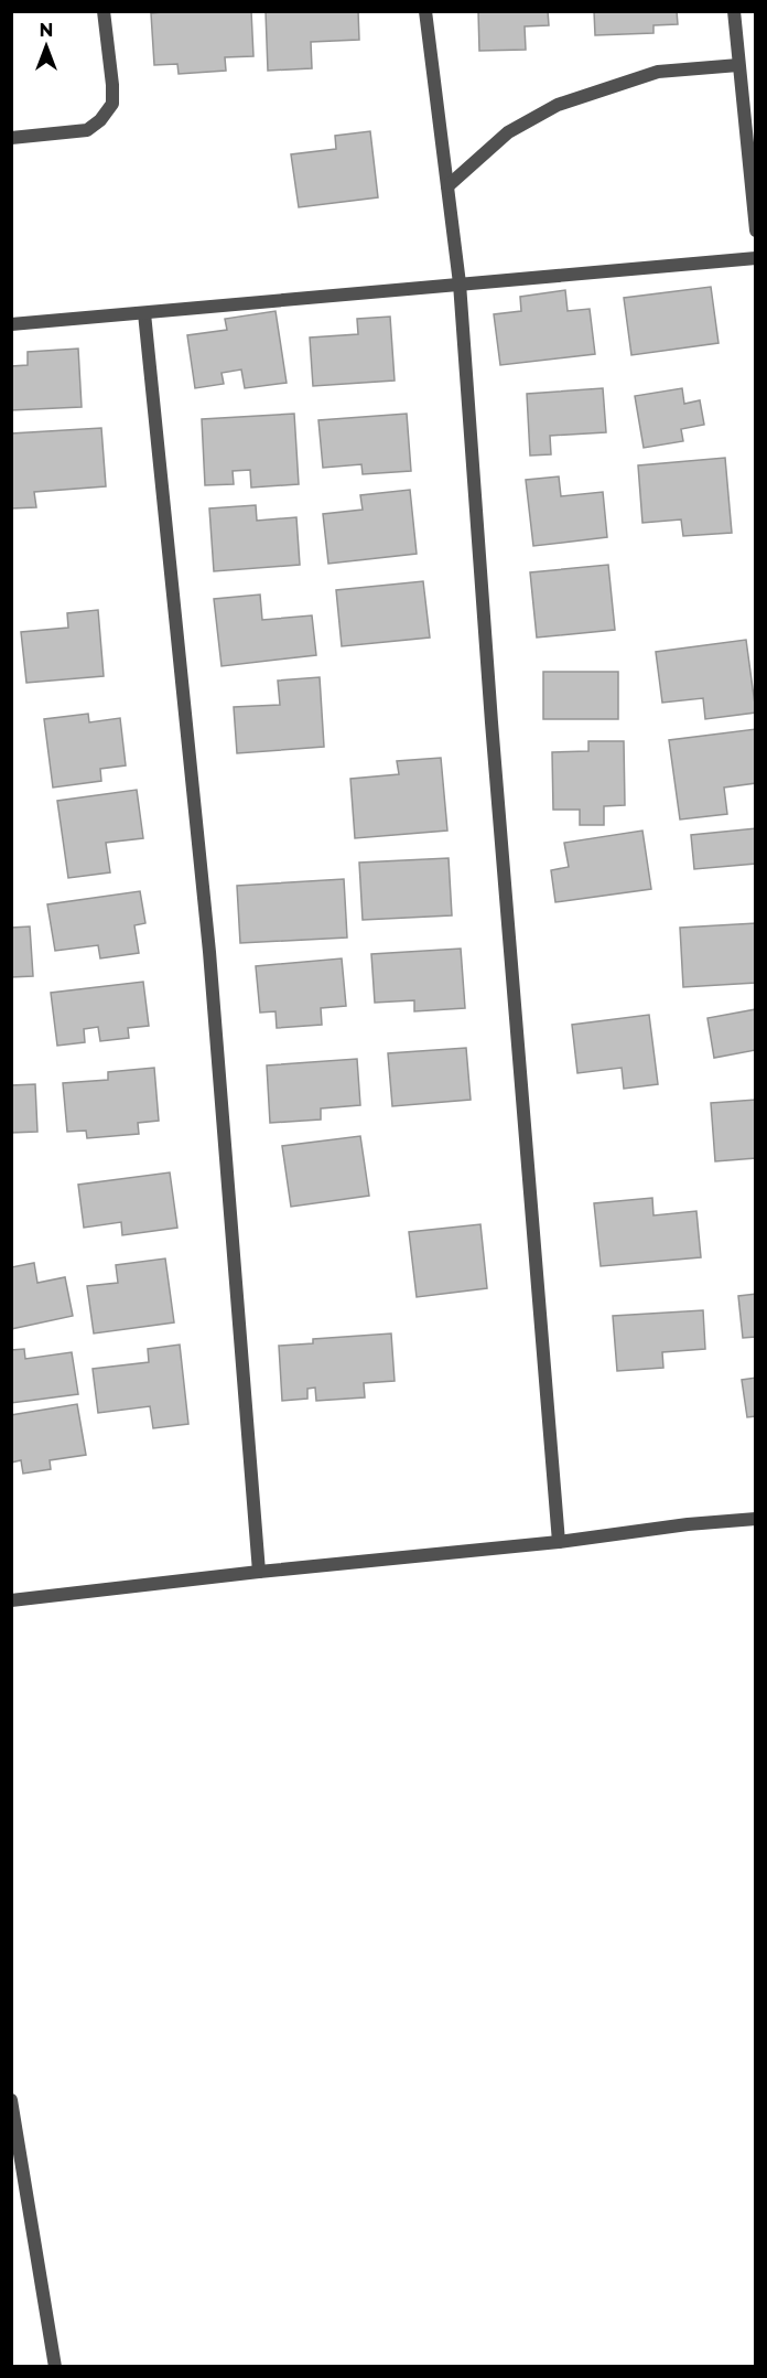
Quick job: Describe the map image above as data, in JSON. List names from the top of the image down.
{
  "north": "top"
}
